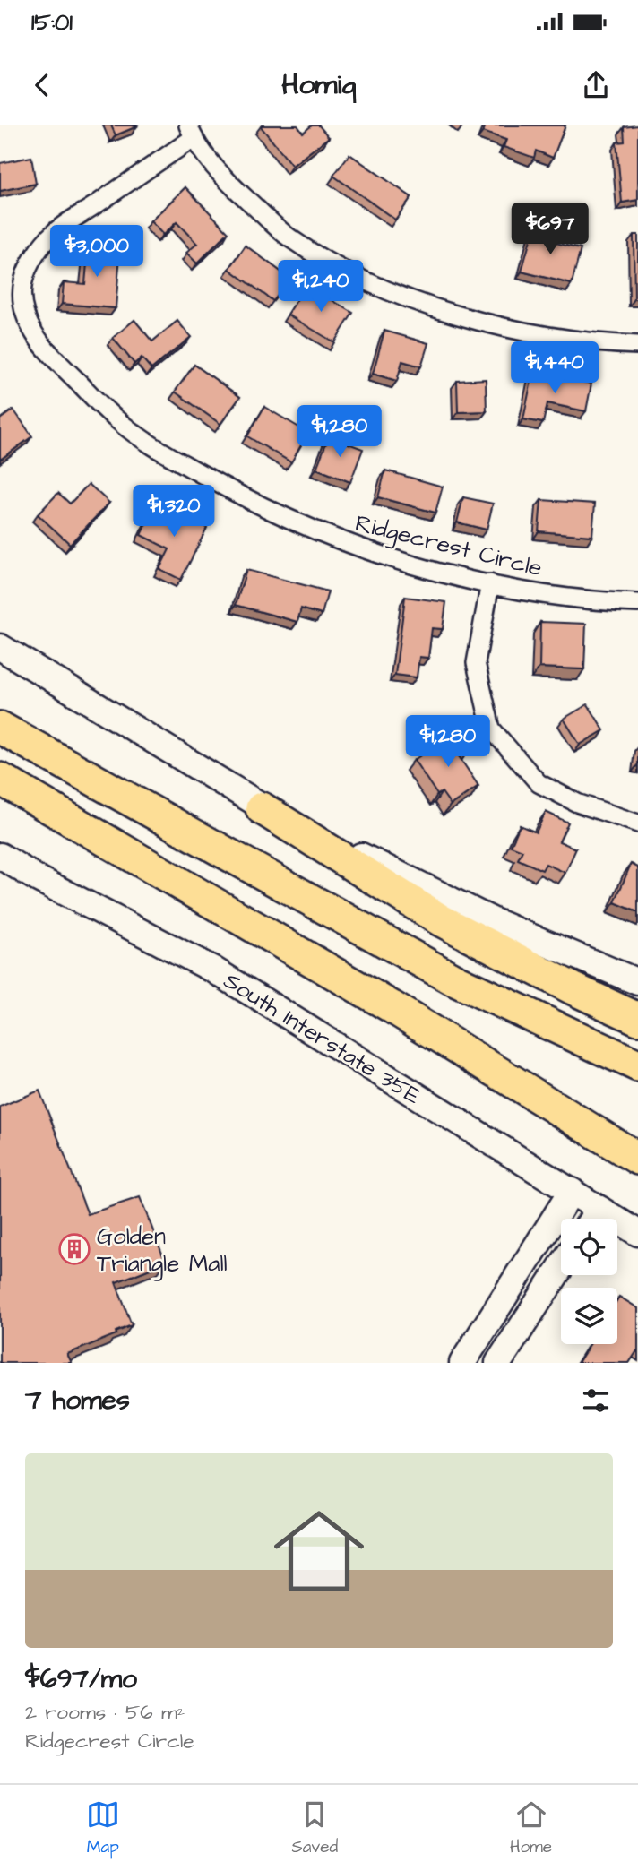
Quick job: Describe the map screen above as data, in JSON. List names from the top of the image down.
{
  "streets": {
    "main road": ["South Interstate 35E"],
    "street": ["Ridgecrest Circle"]
  },
  "places": {
    "building": ["Golden Triangle Mall"]
  },
  "page": {
    "status": "15:01",
    "header": "Homiq",
    "price": [
      "$697",
      "$3,000",
      "$1,240",
      "$1,440",
      "$1,280",
      "$1,320",
      "$1,280"
    ],
    "heading": "7 homes",
    "list": [
      {
        "name": "$697/mo",
        "note": "2 rooms · 56 m² · Ridgecrest Circle"
      }
    ],
    "tabs": ["Map", "Saved", "Home"]
  }
}
